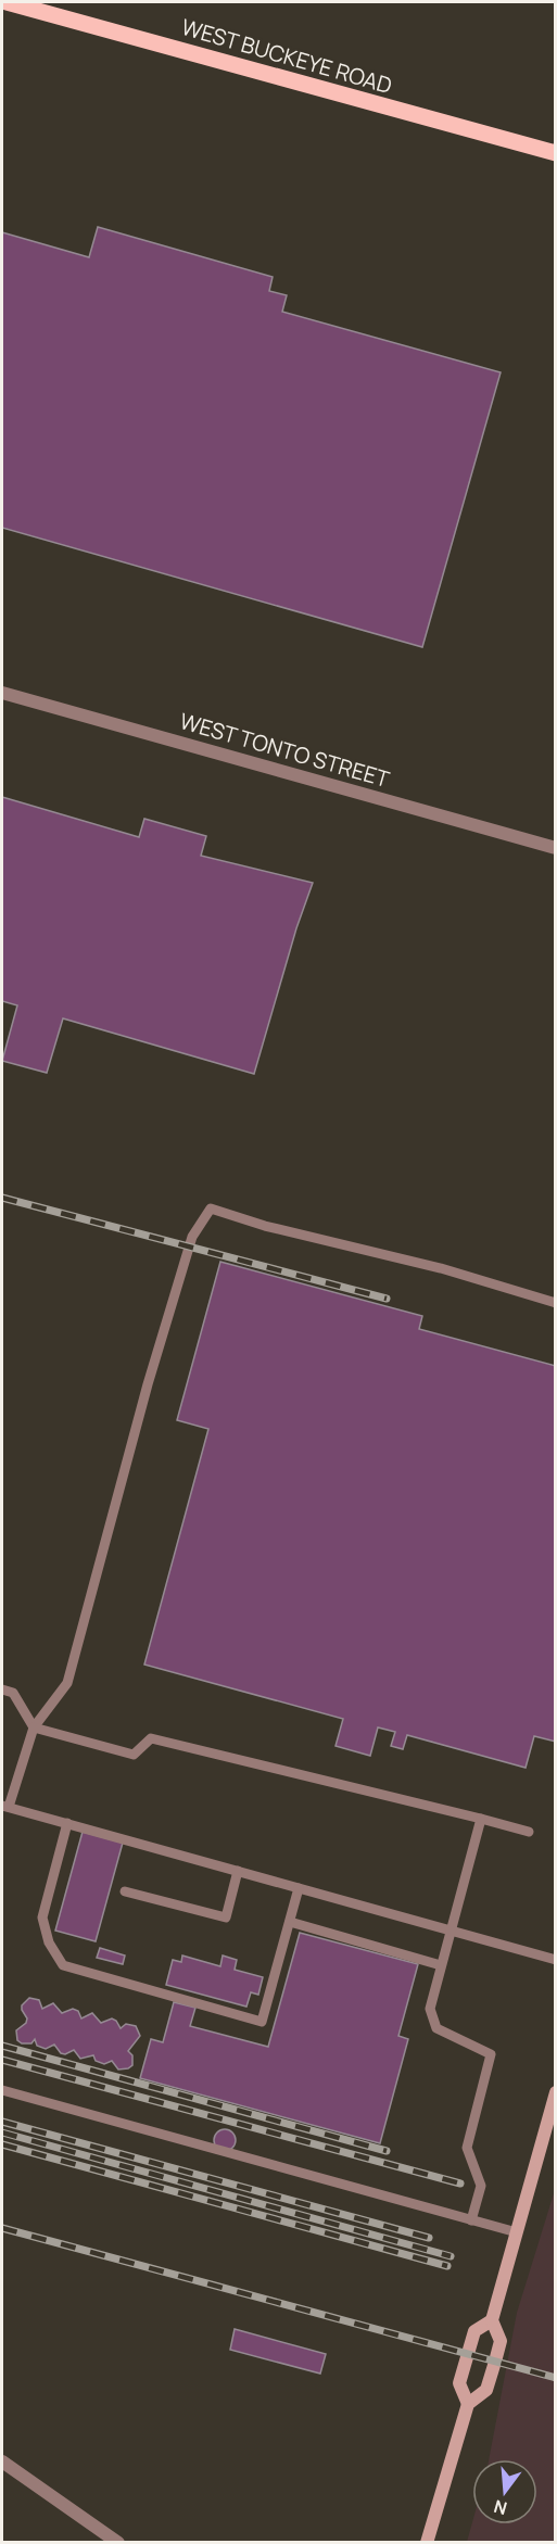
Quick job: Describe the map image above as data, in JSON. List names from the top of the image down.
{
  "streets": {
    "main road": ["WEST BUCKEYE ROAD"],
    "street": ["WEST TONTO STREET"]
  },
  "north": "bottom"
}
